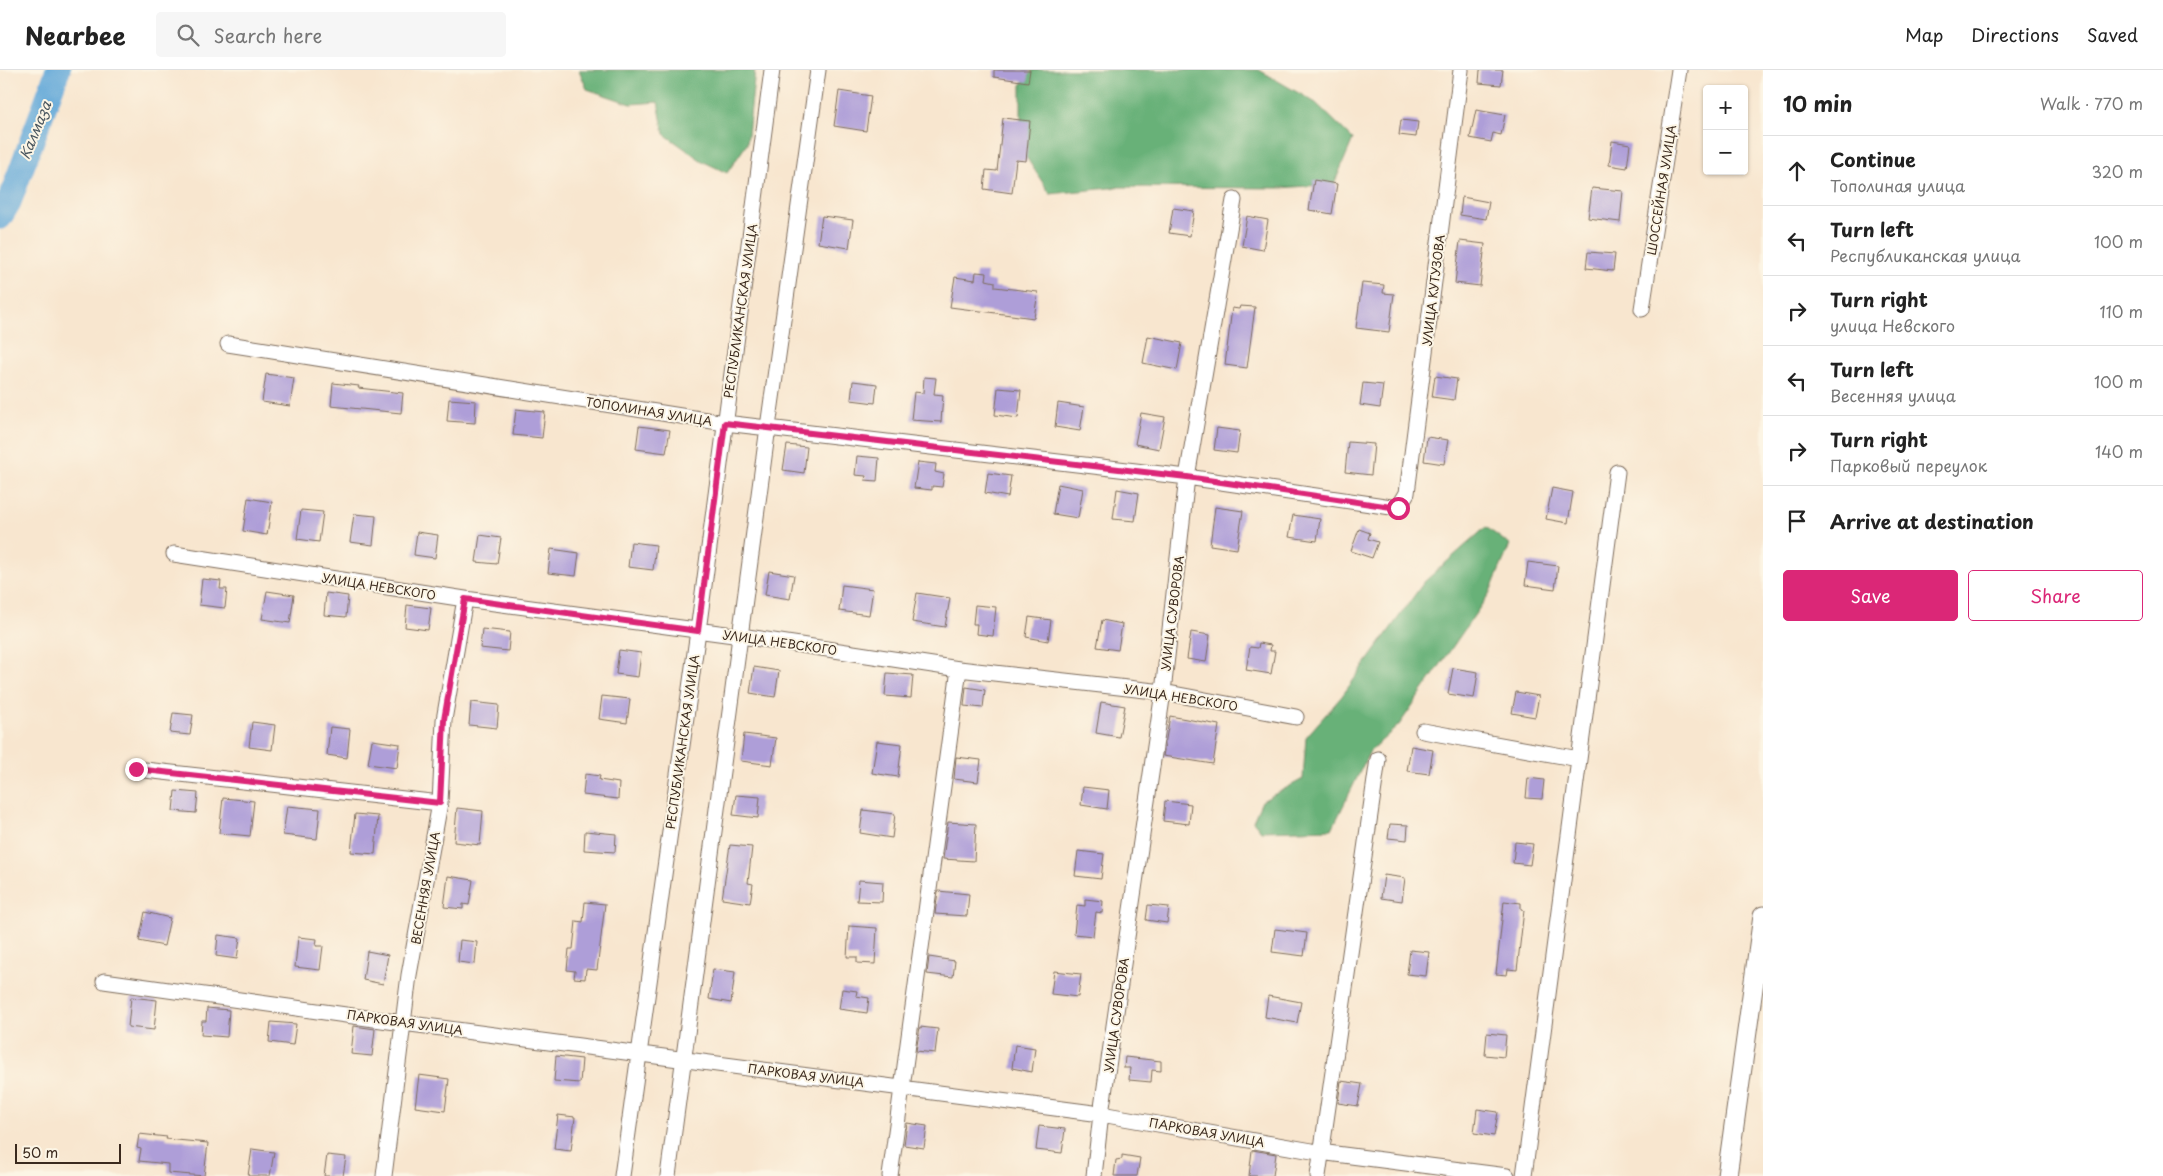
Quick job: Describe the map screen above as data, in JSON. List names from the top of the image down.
{
  "streets": {
    "street": [
      "ШОССЕЙНАЯ УЛИЦА",
      "УЛИЦА КУТУЗОВА",
      "РЕСПУБЛИКАНСКАЯ УЛИЦА",
      "ТОПОЛИНАЯ УЛИЦА",
      "УЛИЦА НЕВСКОГО",
      "УЛИЦА СУВОРОВА",
      "ВЕСЕННЯЯ УЛИЦА",
      "ПАРКОВАЯ УЛИЦА"
    ]
  },
  "crossings": [
    ["УЛИЦА КУТУЗОВА", "ТОПОЛИНАЯ УЛИЦА"],
    ["РЕСПУБЛИКАНСКАЯ УЛИЦА", "ТОПОЛИНАЯ УЛИЦА"],
    ["РЕСПУБЛИКАНСКАЯ УЛИЦА", "УЛИЦА НЕВСКОГО"],
    ["РЕСПУБЛИКАНСКАЯ УЛИЦА", "ПАРКОВАЯ УЛИЦА"],
    ["ТОПОЛИНАЯ УЛИЦА", "УЛИЦА СУВОРОВА"],
    ["УЛИЦА НЕВСКОГО", "УЛИЦА СУВОРОВА"],
    ["УЛИЦА НЕВСКОГО", "ВЕСЕННЯЯ УЛИЦА"],
    ["УЛИЦА СУВОРОВА", "ПАРКОВАЯ УЛИЦА"],
    ["ВЕСЕННЯЯ УЛИЦА", "ПАРКОВАЯ УЛИЦА"]
  ],
  "water": ["Калмаза"],
  "scale_bar": "50 m",
  "page": {
    "header": "Nearbee",
    "search": "Search here",
    "nav": ["Map", "Directions", "Saved"],
    "heading": ["10 min", "Walk · 770 m"],
    "map_buttons": ["+", "−"],
    "list": [
      ["Continue", "Тополиная улица", "320 m"],
      ["Turn left", "Республиканская улица", "100 m"],
      ["Turn right", "улица Невского", "110 m"],
      ["Turn left", "Весенняя улица", "100 m"],
      ["Turn right", "Парковый переулок", "140 m"],
      "Arrive at destination"
    ],
    "buttons": ["Save", "Share"],
    "scale": "50 m"
  }
}
